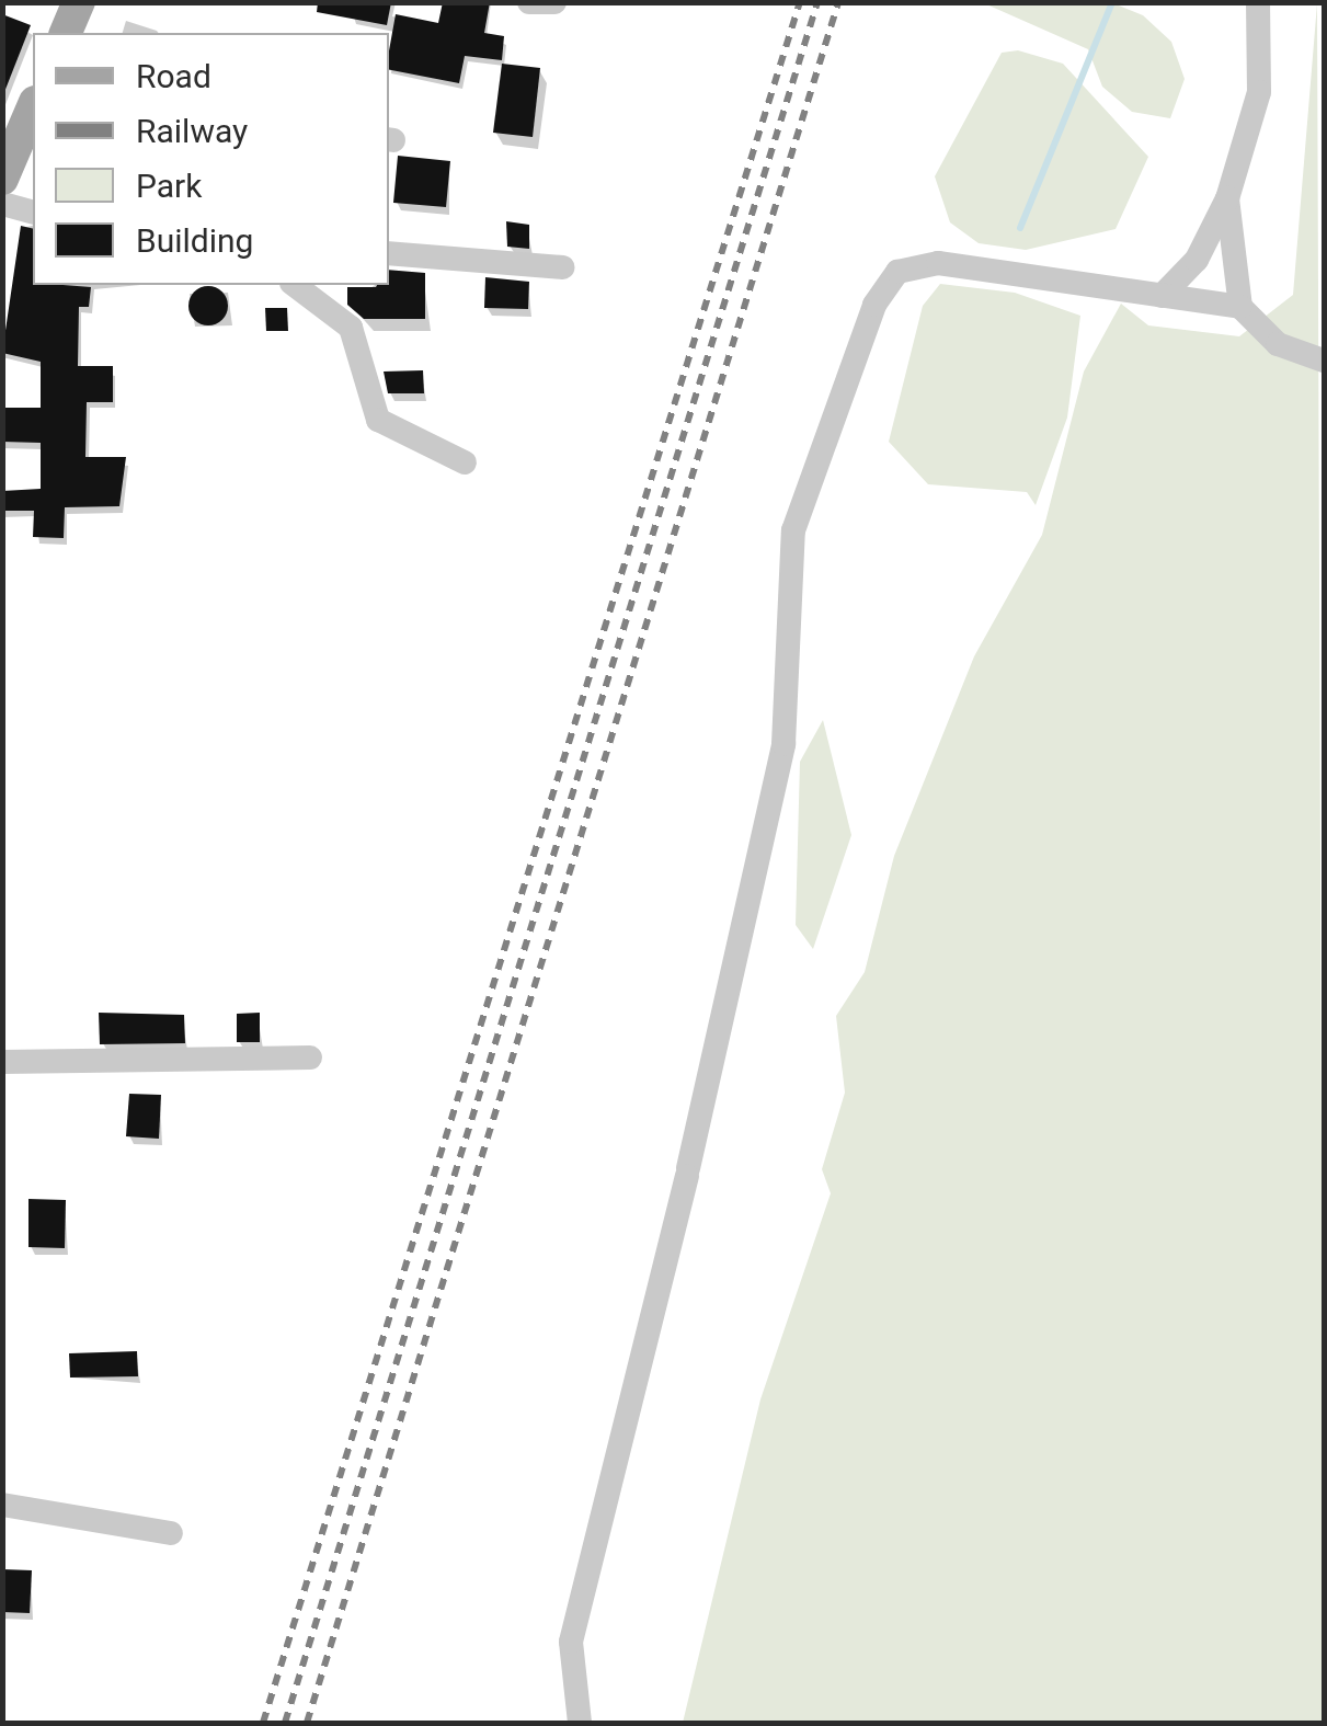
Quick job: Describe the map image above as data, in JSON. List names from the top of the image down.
{
  "legend": [
    "Road",
    "Railway",
    "Park",
    "Building"
  ]
}
